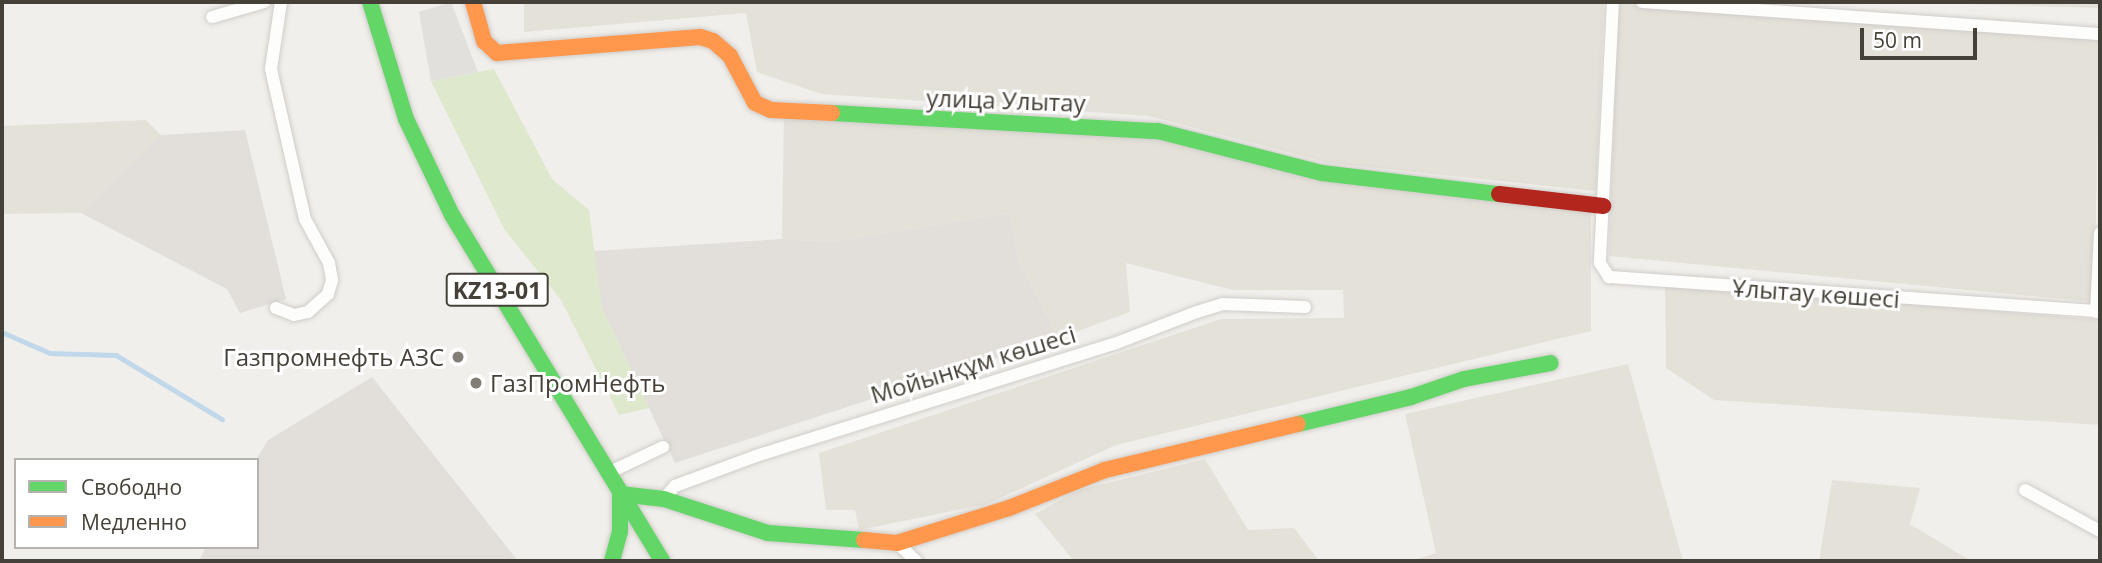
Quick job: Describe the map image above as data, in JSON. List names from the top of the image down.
{
  "streets": {
    "main road": ["улица Улытау", "KZ13-01"],
    "street": ["Ұлытау көшесі", "Мойынқұм көшесі"]
  },
  "crossings": [
    ["улица Улытау", "Ұлытау көшесі"]
  ],
  "places": ["Газпромнефть АЗС", "ГазПромНефть"],
  "legend": ["Свободно", "Медленно"],
  "scale_bar": "50 m"
}
